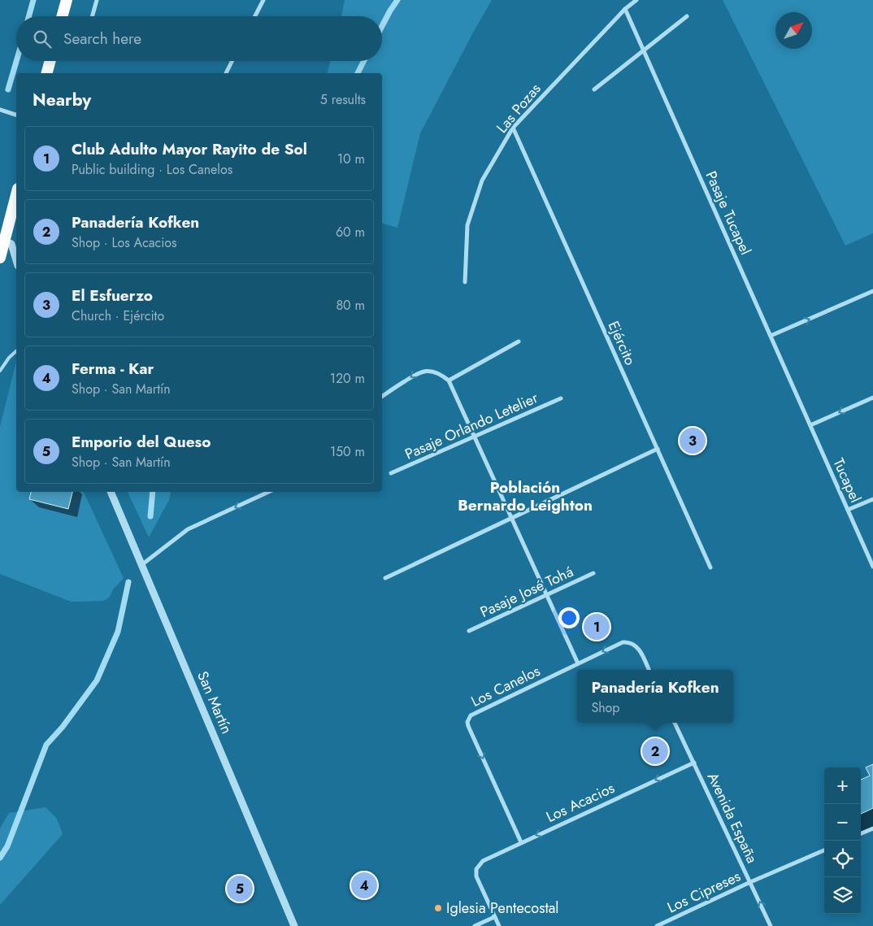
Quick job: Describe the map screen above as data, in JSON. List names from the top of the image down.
{
  "streets": {
    "street": [
      "Las Pozas",
      "Pasaje Tucapel",
      "Ejército",
      "Pasaje Orlando Letelier",
      "Tucapel",
      "Pasaje José Tohá",
      "Los Canelos",
      "San Martín",
      "Los Acacios",
      "Avenida España",
      "Los Cipreses"
    ]
  },
  "crossings": [
    ["Las Pozas", "Pasaje Tucapel"],
    ["Las Pozas", "Ejército"],
    ["Pasaje Tucapel", "Tucapel"],
    ["Los Canelos", "Los Acacios"],
    ["Los Acacios", "Avenida España"],
    ["Avenida España", "Los Cipreses"]
  ],
  "one_way": ["Los Acacios"],
  "districts": ["Población Bernardo Leighton"],
  "places": ["Iglesia Pentecostal"],
  "north": "top right",
  "page": {
    "search": "Search here",
    "heading": ["Nearby", "5 results"],
    "list": [
      {
        "mark": "1",
        "name": "Club Adulto Mayor Rayito de Sol",
        "note": "Public building · Los Canelos",
        "value": "10 m"
      },
      {
        "mark": "2",
        "name": "Panadería Kofken",
        "note": "Shop · Los Acacios",
        "value": "60 m"
      },
      {
        "mark": "3",
        "name": "El Esfuerzo",
        "note": "Church · Ejército",
        "value": "80 m"
      },
      {
        "mark": "4",
        "name": "Ferma - Kar",
        "note": "Shop · San Martín",
        "value": "120 m"
      },
      {
        "mark": "5",
        "name": "Emporio del Queso",
        "note": "Shop · San Martín",
        "value": "150 m"
      }
    ],
    "pins": [
      "3",
      "1",
      "2",
      "4",
      "5"
    ],
    "popup": ["Panadería Kofken", "Shop"],
    "map_buttons": ["+", "−"]
  }
}
